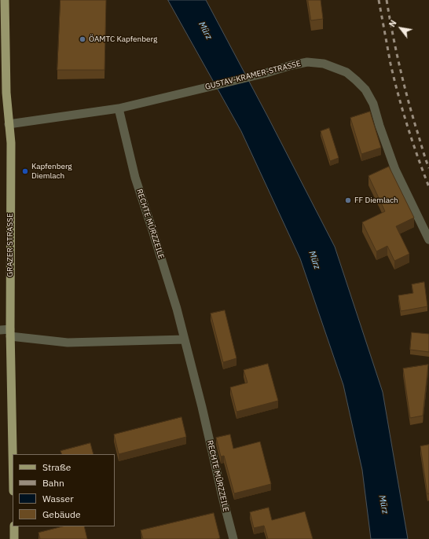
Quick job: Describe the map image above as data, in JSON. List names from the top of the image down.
{
  "streets": {
    "main road": ["GRAZER STRASSE"],
    "street": ["GUSTAV-KRAMER-STRASSE", "RECHTE MÜRZZEILE"]
  },
  "crossings": [
    ["GUSTAV-KRAMER-STRASSE", "RECHTE MÜRZZEILE"],
    ["GUSTAV-KRAMER-STRASSE", "GRAZER STRASSE"]
  ],
  "water": ["Mürz"],
  "places": ["ÖAMTC Kapfenberg", "Kapfenberg Diemlach", "FF Diemlach"],
  "legend": [
    "Straße",
    "Bahn",
    "Wasser",
    "Gebäude"
  ],
  "north": "top left"
}
